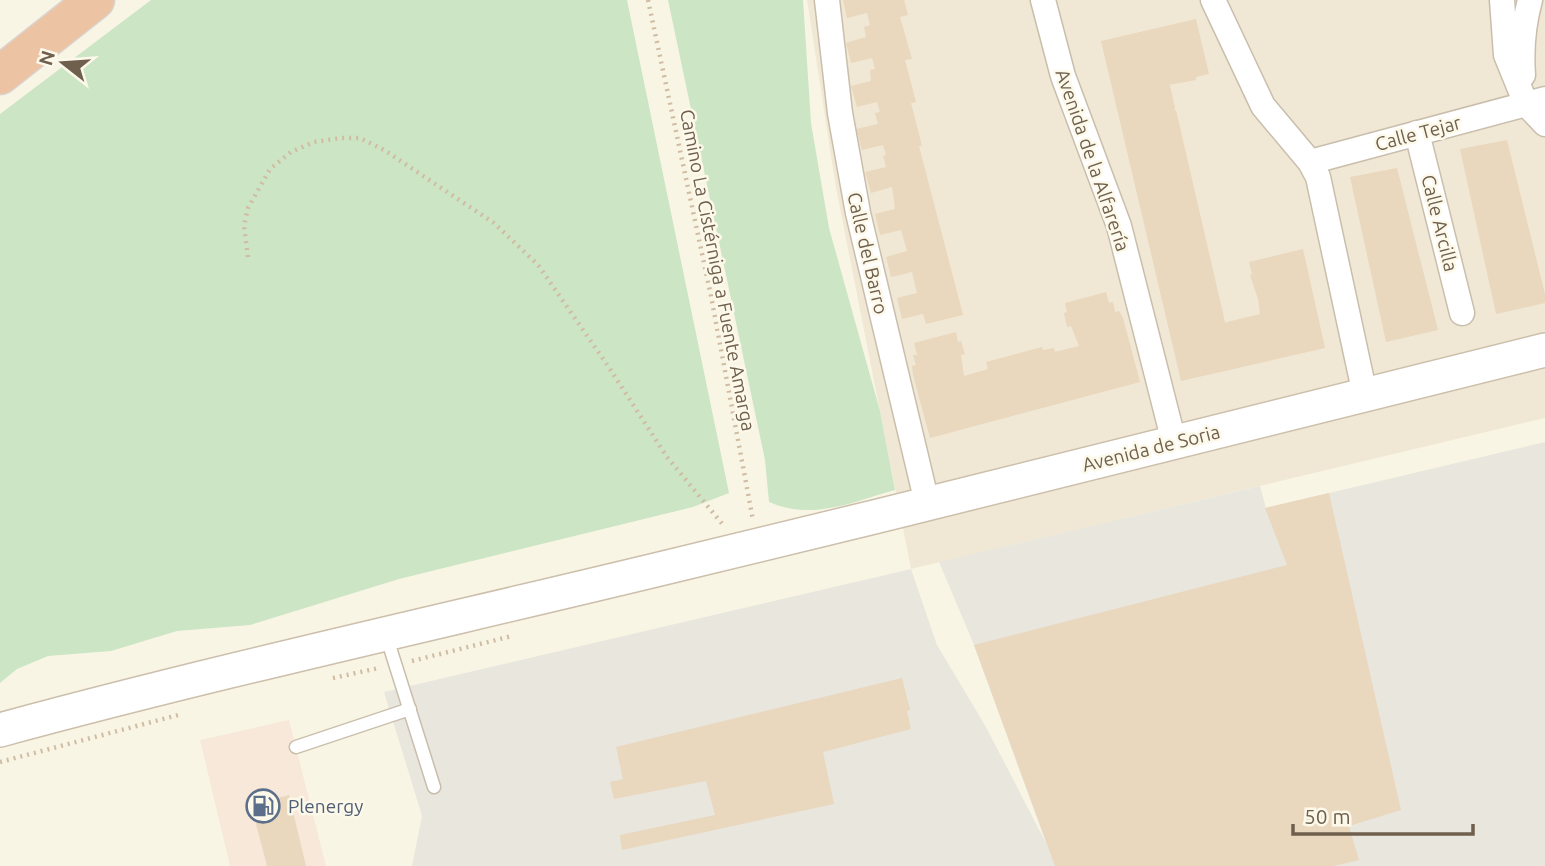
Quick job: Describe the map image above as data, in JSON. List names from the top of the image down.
{
  "streets": {
    "main road": ["Avenida de Soria"],
    "street": [
      "Calle Tejar",
      "Avenida de la Alfarería",
      "Calle Arcilla",
      "Calle del Barro"
    ],
    "path": ["Camino La Cistérniga a Fuente Amarga"]
  },
  "crossings": [
    ["Calle Tejar", "Calle Arcilla"],
    ["Avenida de la Alfarería", "Avenida de Soria"],
    ["Calle del Barro", "Avenida de Soria"],
    ["Camino La Cistérniga a Fuente Amarga", "Avenida de Soria"]
  ],
  "places": {
    "fuel station": ["Plenergy"]
  },
  "scale_bar": "50 m",
  "north": "left"
}
